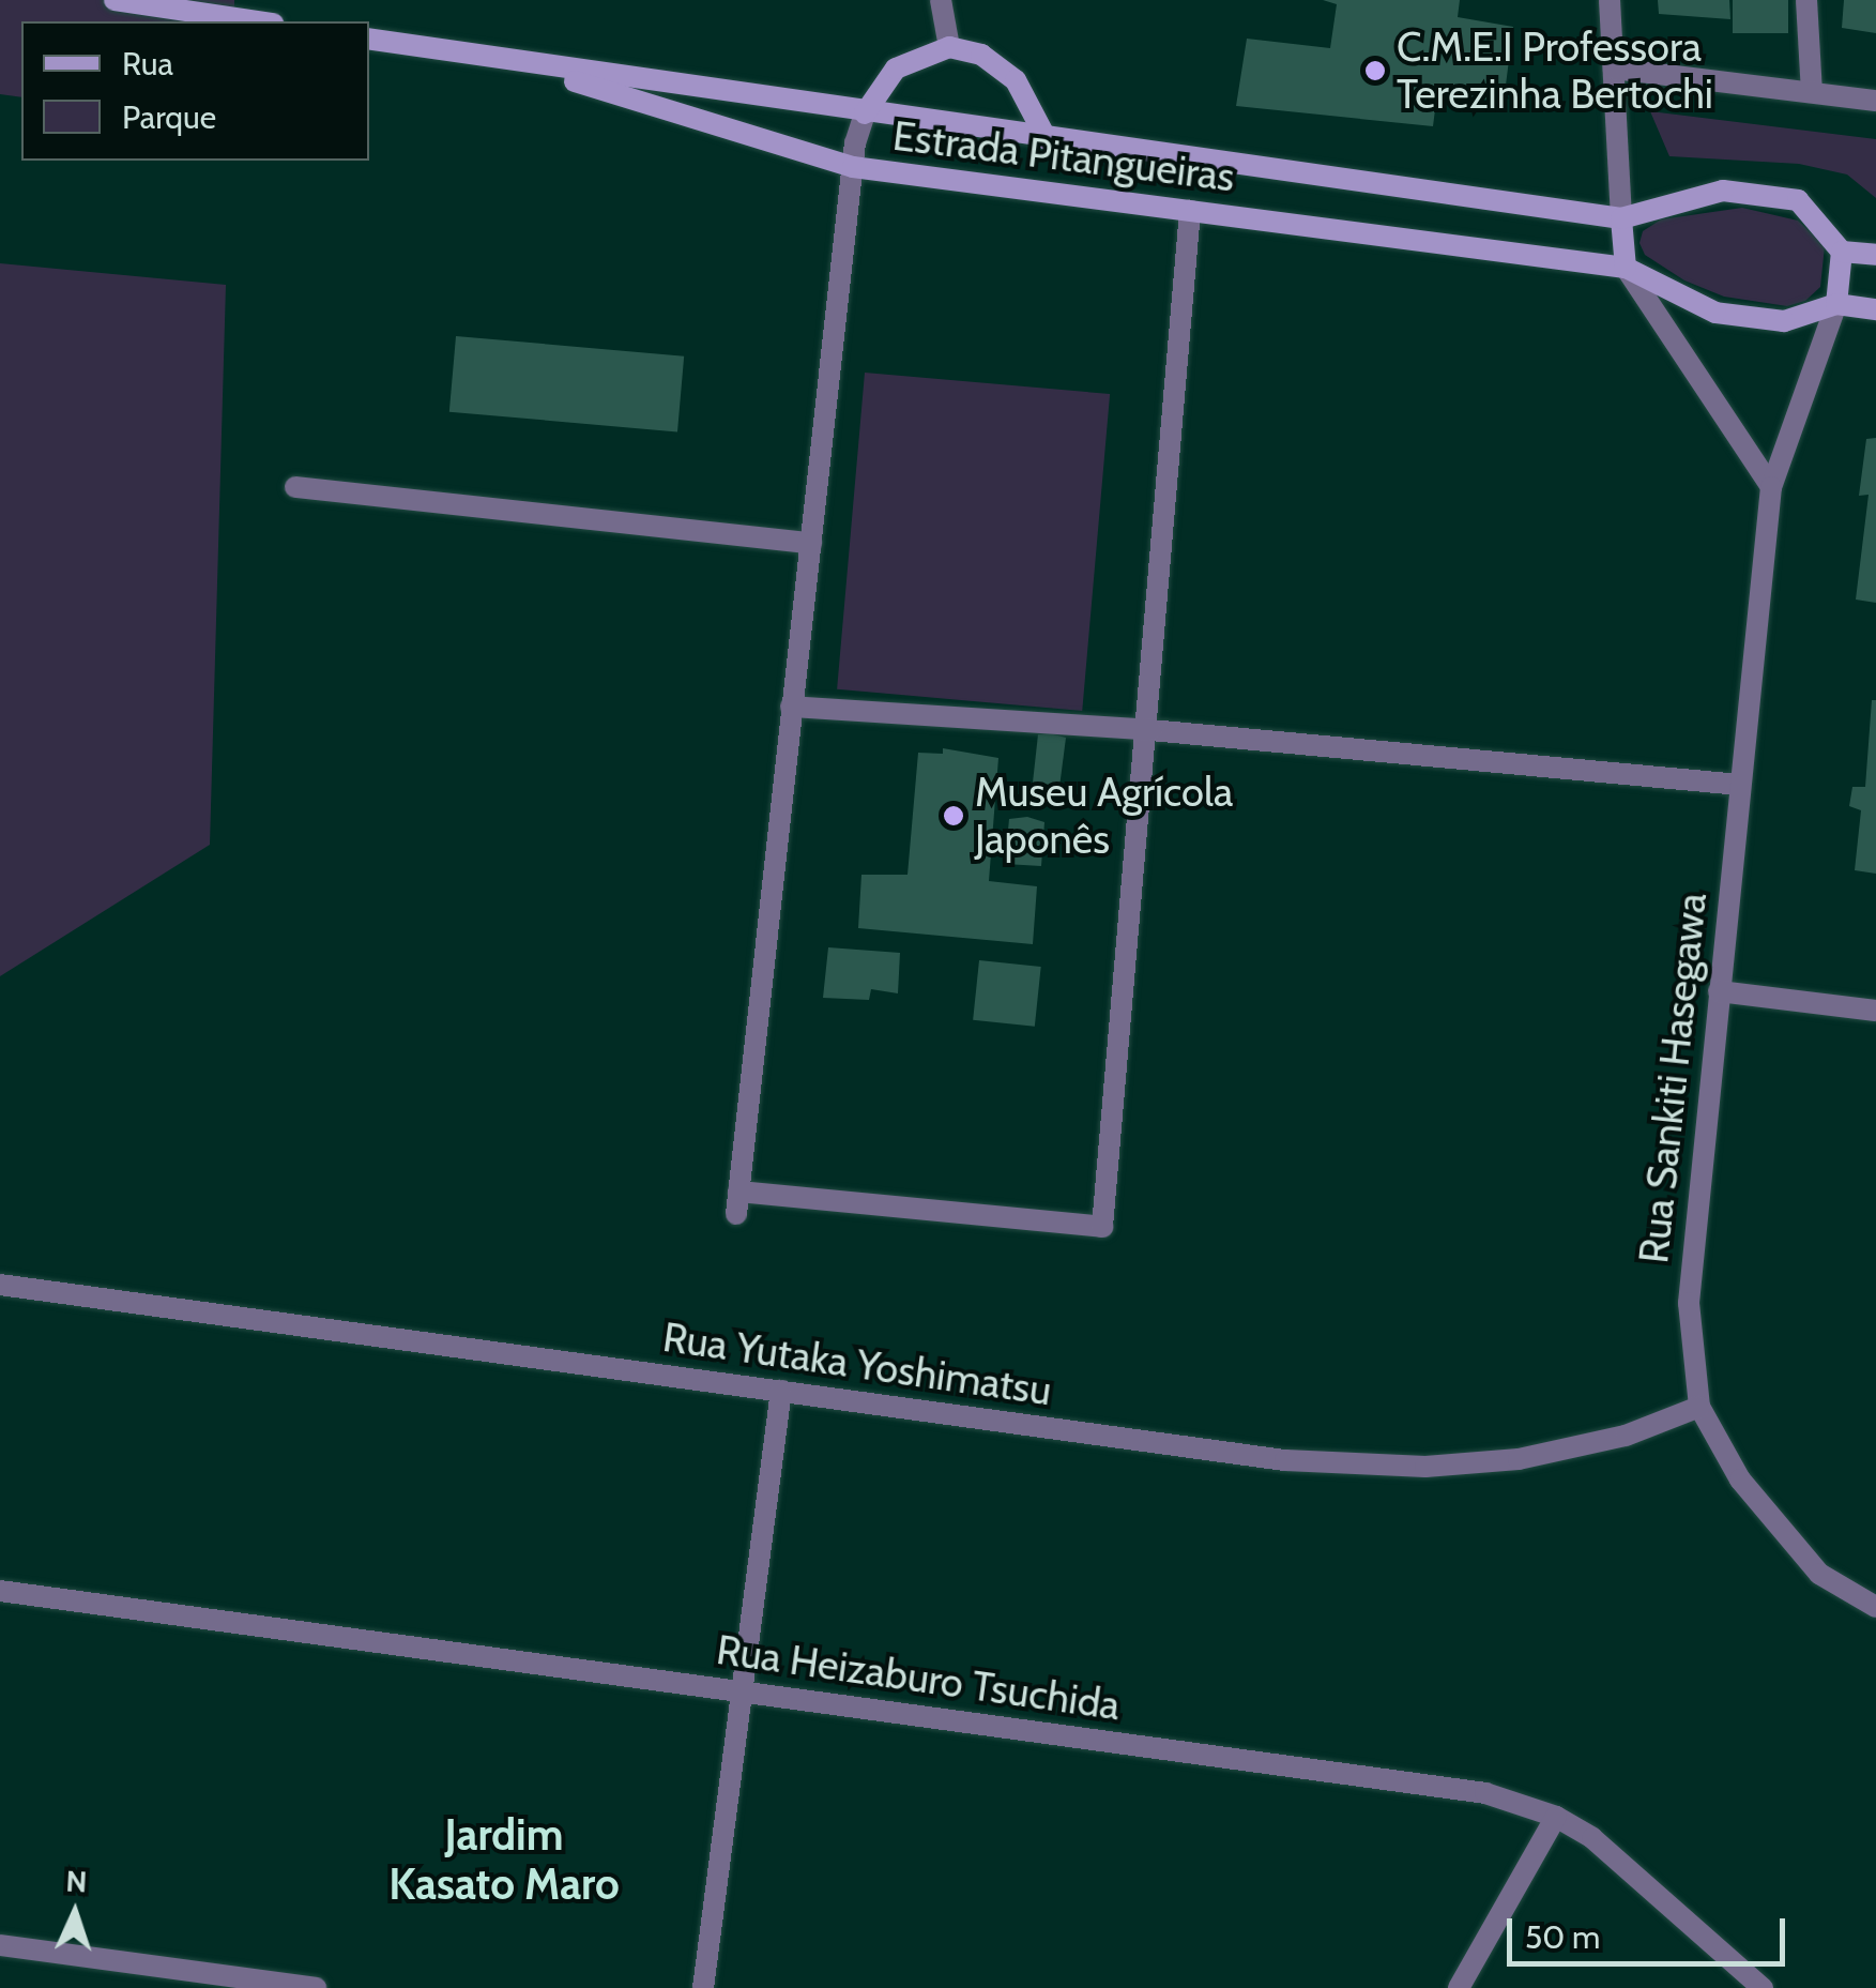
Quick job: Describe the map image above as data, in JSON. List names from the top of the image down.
{
  "streets": {
    "street": [
      "Estrada Pitangueiras",
      "Rua Sankiti Hasegawa",
      "Rua Yutaka Yoshimatsu",
      "Rua Heizaburo Tsuchida"
    ]
  },
  "crossings": [
    ["Estrada Pitangueiras", "Rua Sankiti Hasegawa"],
    ["Rua Sankiti Hasegawa", "Rua Yutaka Yoshimatsu"]
  ],
  "districts": ["Jardim Kasato Maro"],
  "places": ["C.M.E.I Professora Terezinha Bertochi", "Museu Agrícola Japonês"],
  "legend": ["Rua", "Parque"],
  "scale_bar": "50 m",
  "north": "top"
}
